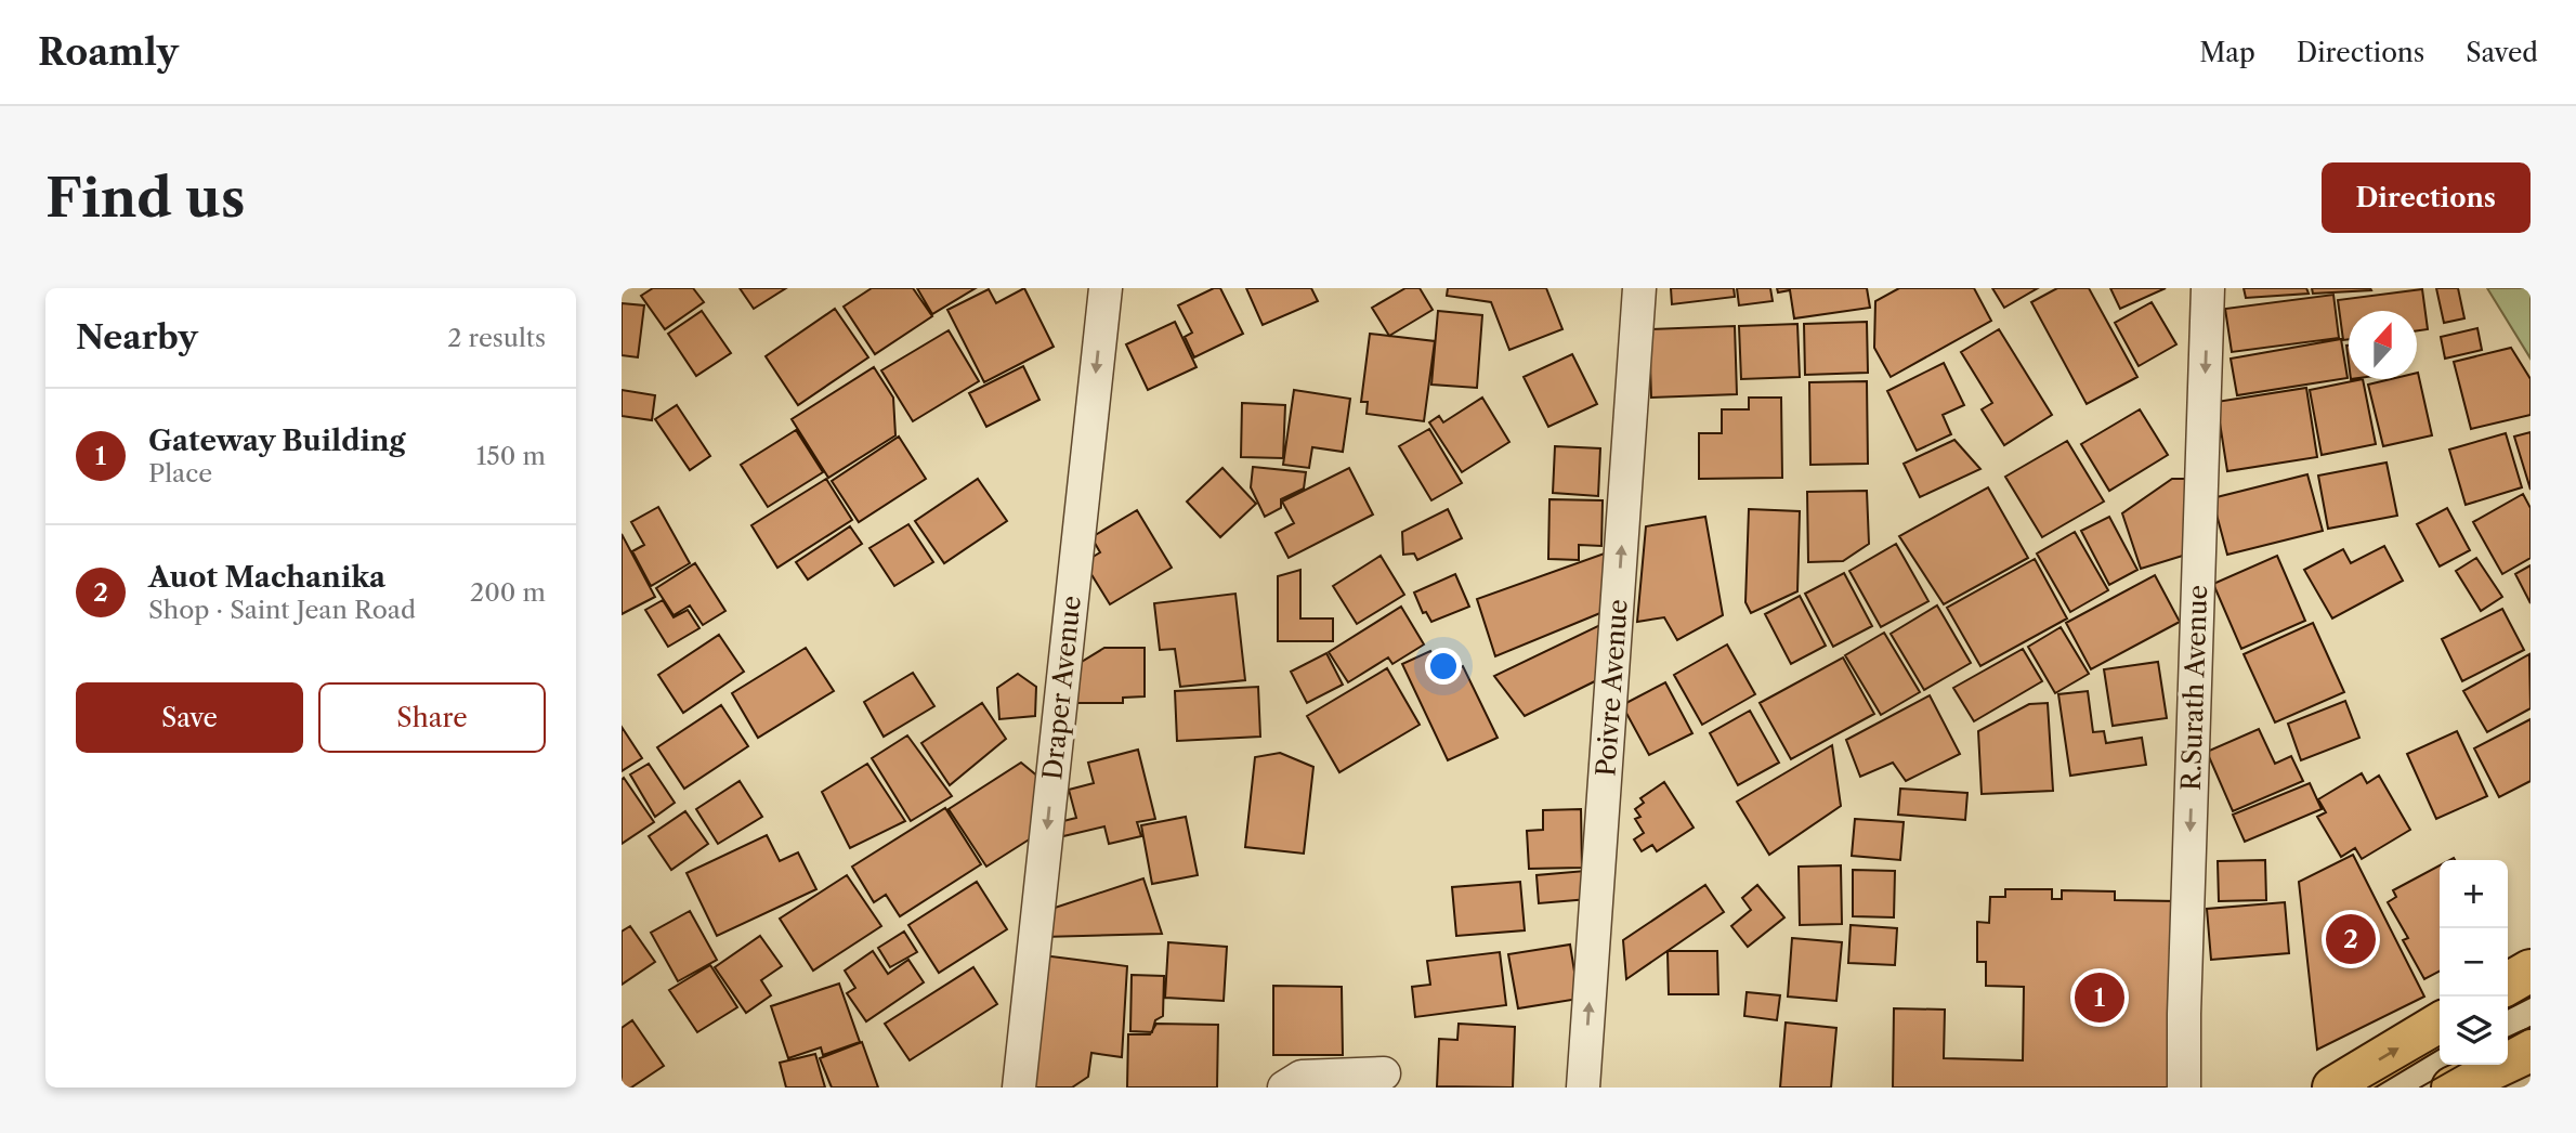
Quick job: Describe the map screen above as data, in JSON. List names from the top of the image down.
{
  "streets": {
    "street": ["Draper Avenue", "Poivre Avenue", "R.Surath Avenue"]
  },
  "one_way": ["Draper Avenue", "Poivre Avenue", "R.Surath Avenue"],
  "north": "top",
  "page": {
    "header": "Roamly",
    "nav": ["Map", "Directions", "Saved"],
    "buttons": [
      "Directions",
      ["Save", "Share"]
    ],
    "title": "Find us",
    "heading": ["Nearby", "2 results"],
    "list": [
      {
        "mark": "1",
        "name": "Gateway Building",
        "note": "Place",
        "value": "150 m"
      },
      {
        "mark": "2",
        "name": "Auot Machanika",
        "note": "Shop · Saint Jean Road",
        "value": "200 m"
      }
    ],
    "map_buttons": ["+", "−"],
    "pins": ["2", "1"]
  }
}
